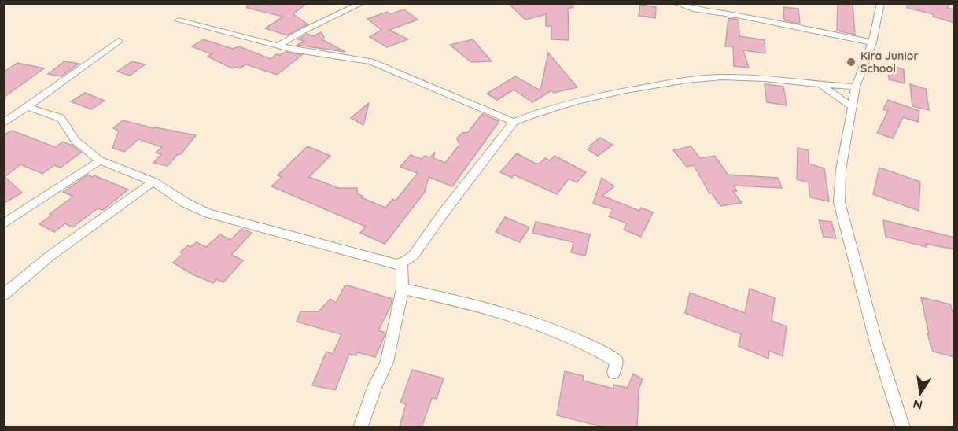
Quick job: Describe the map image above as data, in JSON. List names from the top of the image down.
{
  "places": ["Kira Junior School"],
  "north": "bottom"
}
